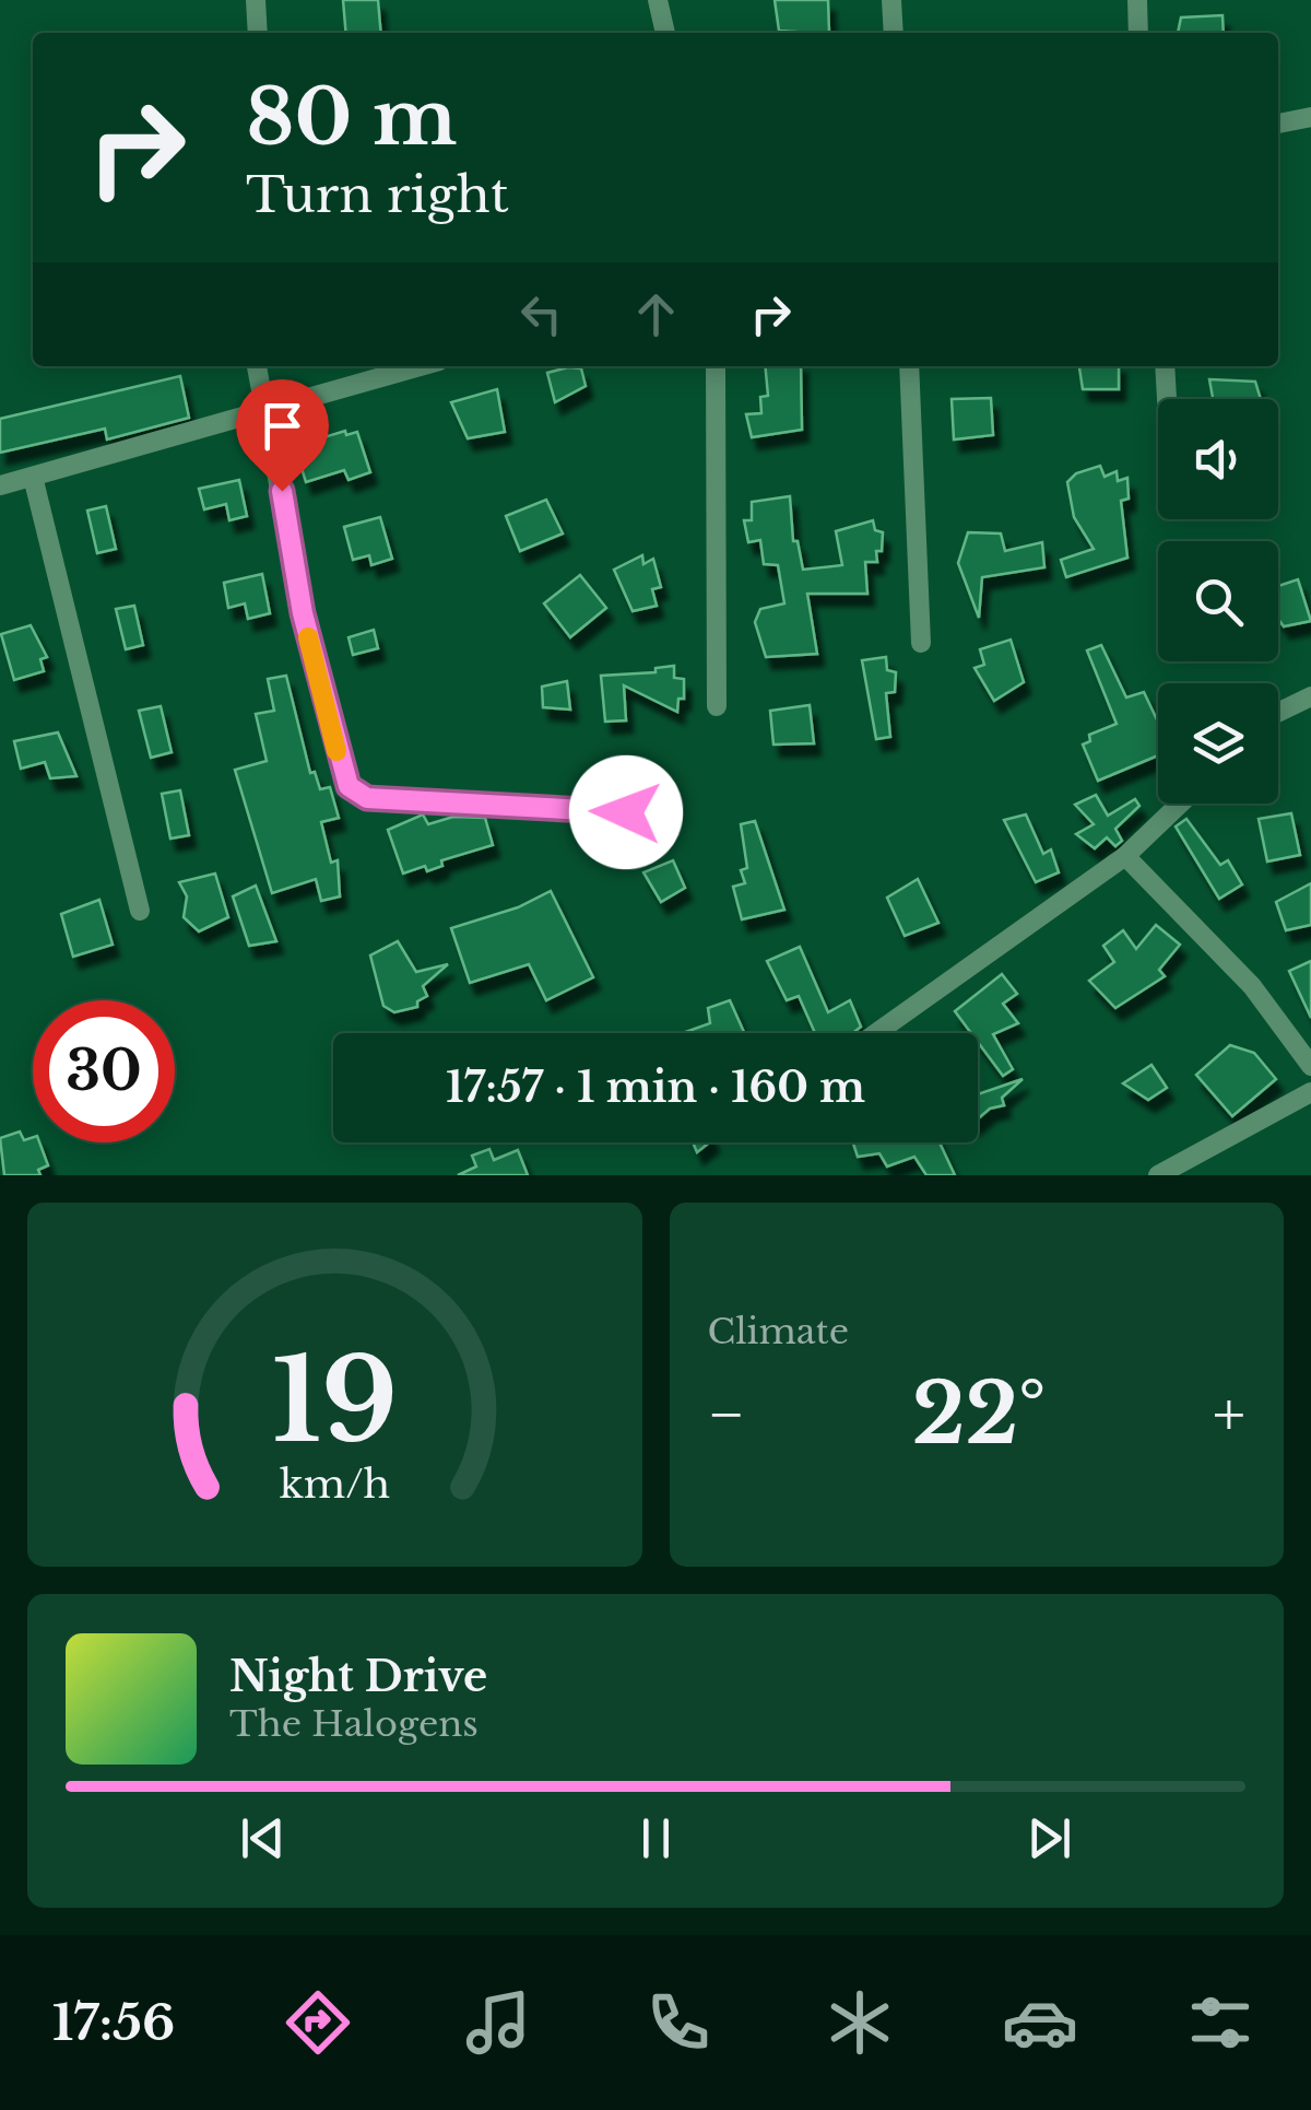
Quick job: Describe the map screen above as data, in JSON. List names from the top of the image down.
{
  "page": {
    "turn": ["80 m", "Turn right"],
    "limit": "30",
    "trip": "17:57 · 1 min · 160 m",
    "tile": "Climate",
    "heat": ["−", "22°", "+"],
    "song": ["Night Drive", "The Halogens"],
    "tabs": "17:56",
    "gauge": ["19", "km/h"]
  }
}
